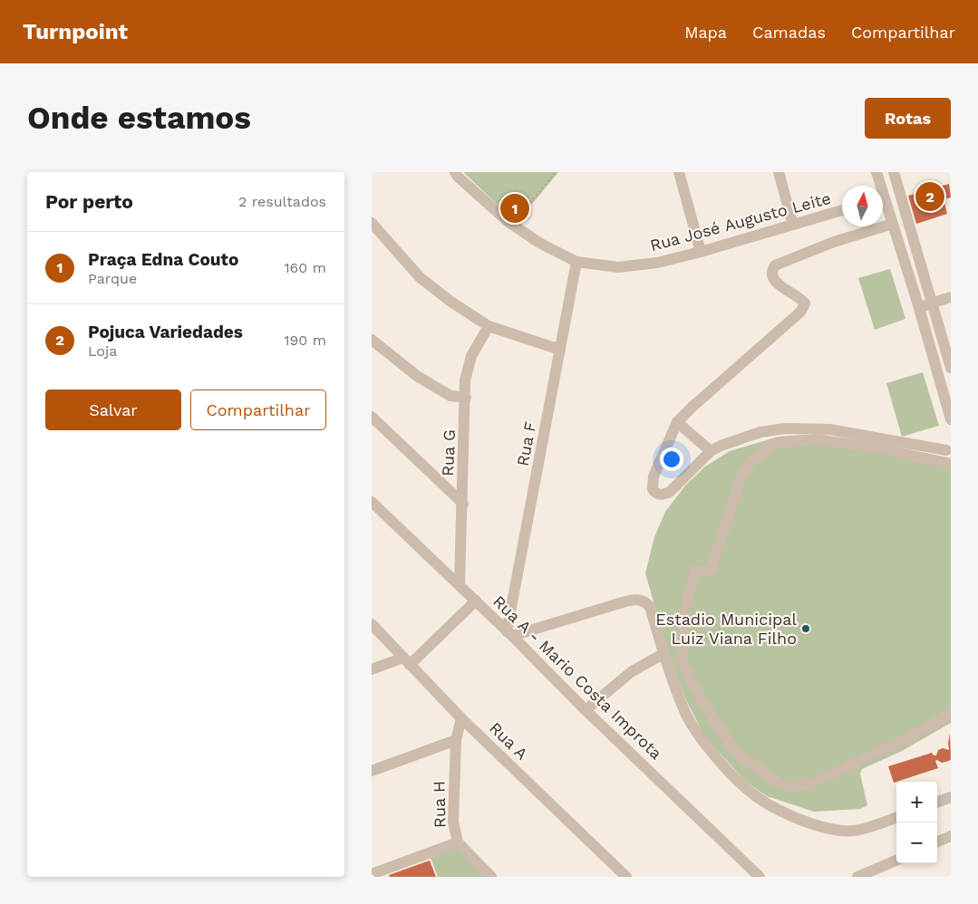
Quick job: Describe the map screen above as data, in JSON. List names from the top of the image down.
{
  "streets": {
    "street": [
      "Rua José Augusto Leite",
      "Rua F",
      "Rua G",
      "Rua A - Mario Costa Improta",
      "Rua A",
      "Rua H"
    ]
  },
  "crossings": [
    ["Rua José Augusto Leite", "Rua F"],
    ["Rua F", "Rua A - Mario Costa Improta"],
    ["Rua G", "Rua A - Mario Costa Improta"],
    ["Rua A", "Rua H"]
  ],
  "places": ["Estadio Municipal Luiz Viana Filho"],
  "north": "top",
  "page": {
    "header": "Turnpoint",
    "nav": ["Mapa", "Camadas", "Compartilhar"],
    "buttons": [
      "Rotas",
      ["Salvar", "Compartilhar"]
    ],
    "title": "Onde estamos",
    "heading": ["Por perto", "2 resultados"],
    "pins": ["2", "1"],
    "list": [
      {
        "mark": "1",
        "name": "Praça Edna Couto",
        "note": "Parque",
        "value": "160 m"
      },
      {
        "mark": "2",
        "name": "Pojuca Variedades",
        "note": "Loja",
        "value": "190 m"
      }
    ],
    "map_buttons": ["+", "−"]
  }
}
